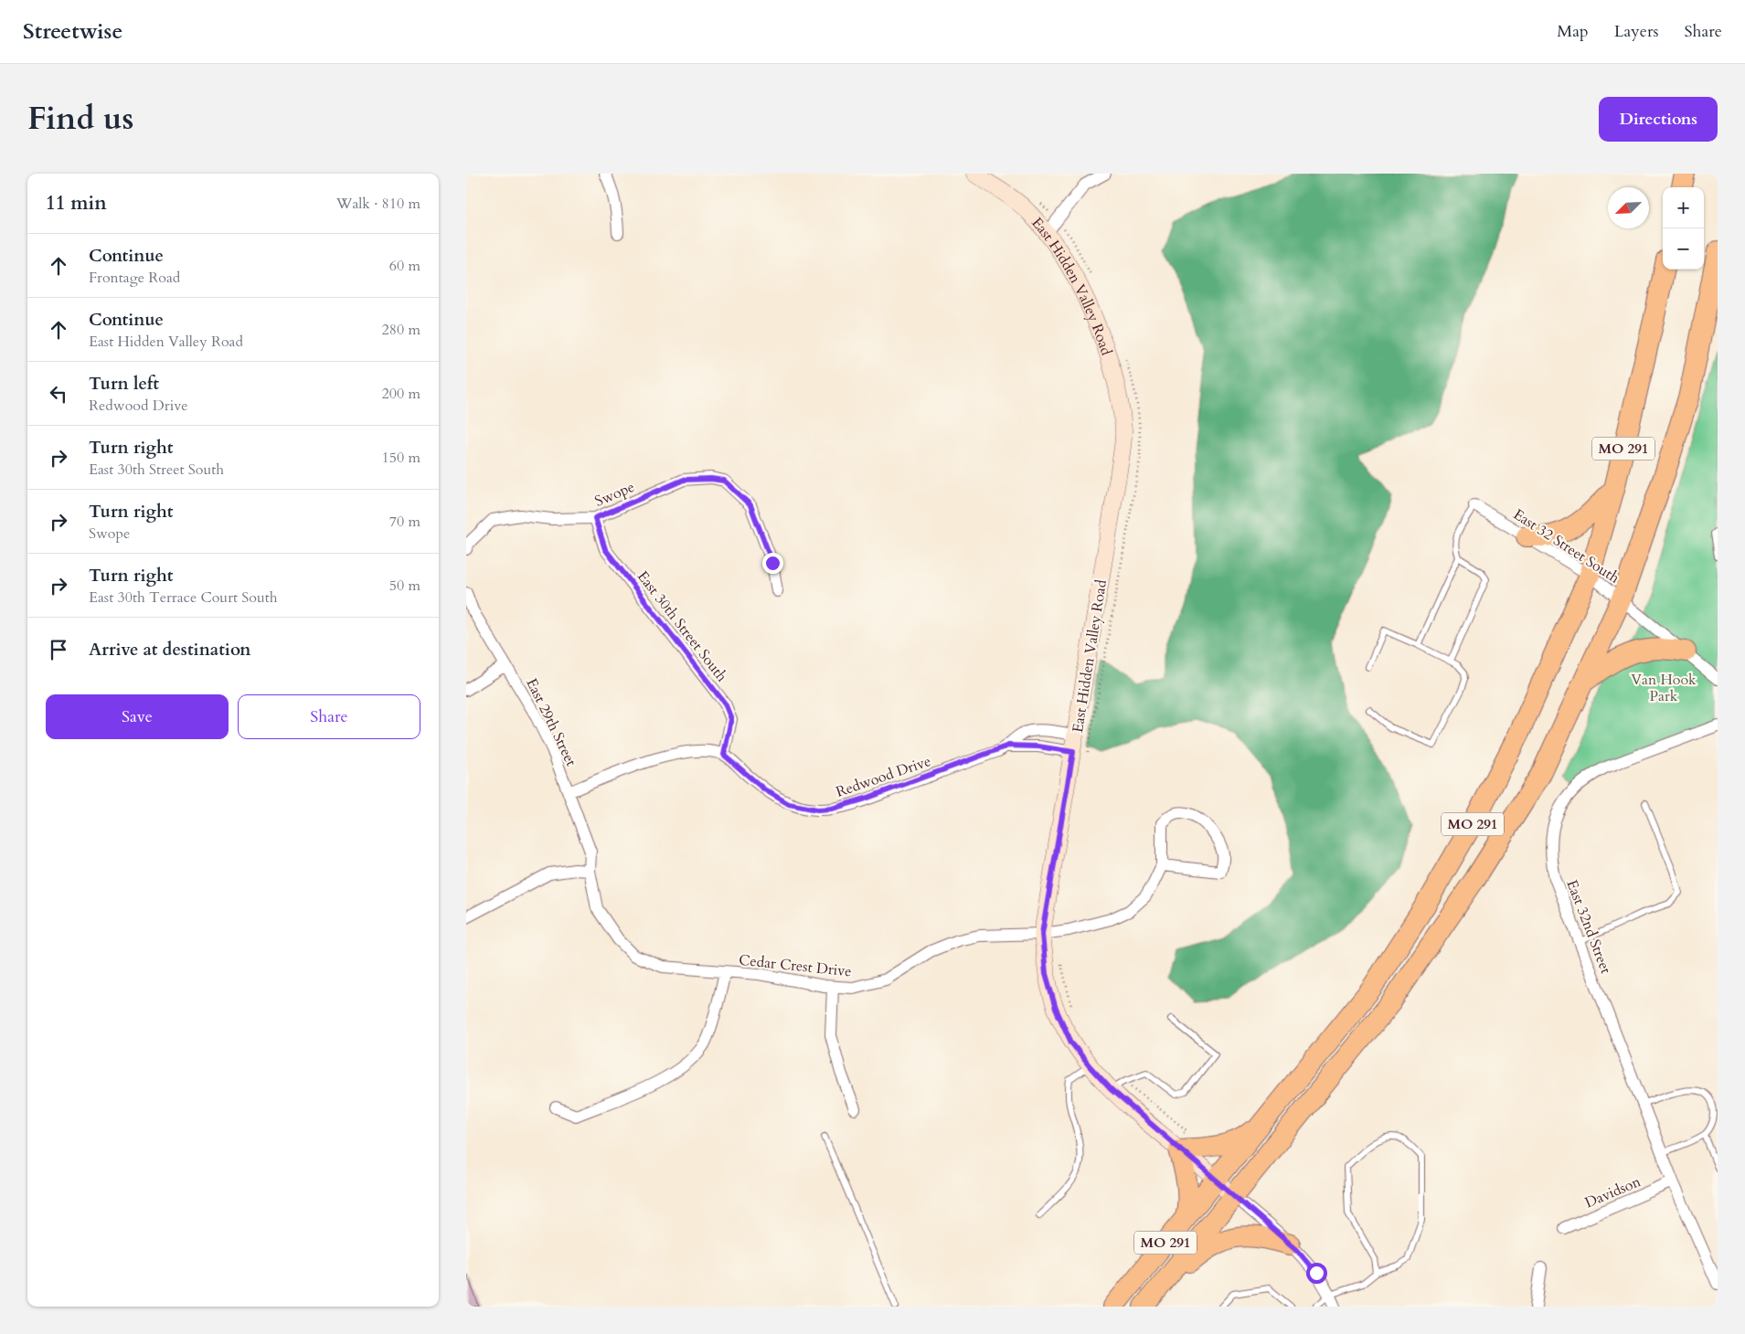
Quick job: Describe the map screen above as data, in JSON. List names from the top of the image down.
{
  "streets": {
    "highway": ["MO 291"],
    "main road": ["East Hidden Valley Road"],
    "street": [
      "Swope",
      "East 32 Street South",
      "East 30th Street South",
      "East 29th Street",
      "Redwood Drive",
      "East 32nd Street",
      "Cedar Crest Drive",
      "Davidson"
    ]
  },
  "crossings": [
    ["East Hidden Valley Road", "MO 291"],
    ["East Hidden Valley Road", "Redwood Drive"],
    ["East Hidden Valley Road", "Cedar Crest Drive"],
    ["MO 291", "East 32 Street South"],
    ["Swope", "East 30th Street South"],
    ["East 30th Street South", "Redwood Drive"],
    ["East 29th Street", "Cedar Crest Drive"],
    ["East 32nd Street", "Davidson"]
  ],
  "parks": ["Van Hook Park"],
  "north": "bottom left",
  "page": {
    "header": "Streetwise",
    "nav": ["Map", "Layers", "Share"],
    "title": "Find us",
    "buttons": [
      "Directions",
      ["Save", "Share"]
    ],
    "heading": ["11 min", "Walk · 810 m"],
    "map_buttons": ["+", "−"],
    "list": [
      ["Continue", "Frontage Road", "60 m"],
      ["Continue", "East Hidden Valley Road", "280 m"],
      ["Turn left", "Redwood Drive", "200 m"],
      ["Turn right", "East 30th Street South", "150 m"],
      ["Turn right", "Swope", "70 m"],
      ["Turn right", "East 30th Terrace Court South", "50 m"],
      "Arrive at destination"
    ]
  }
}
